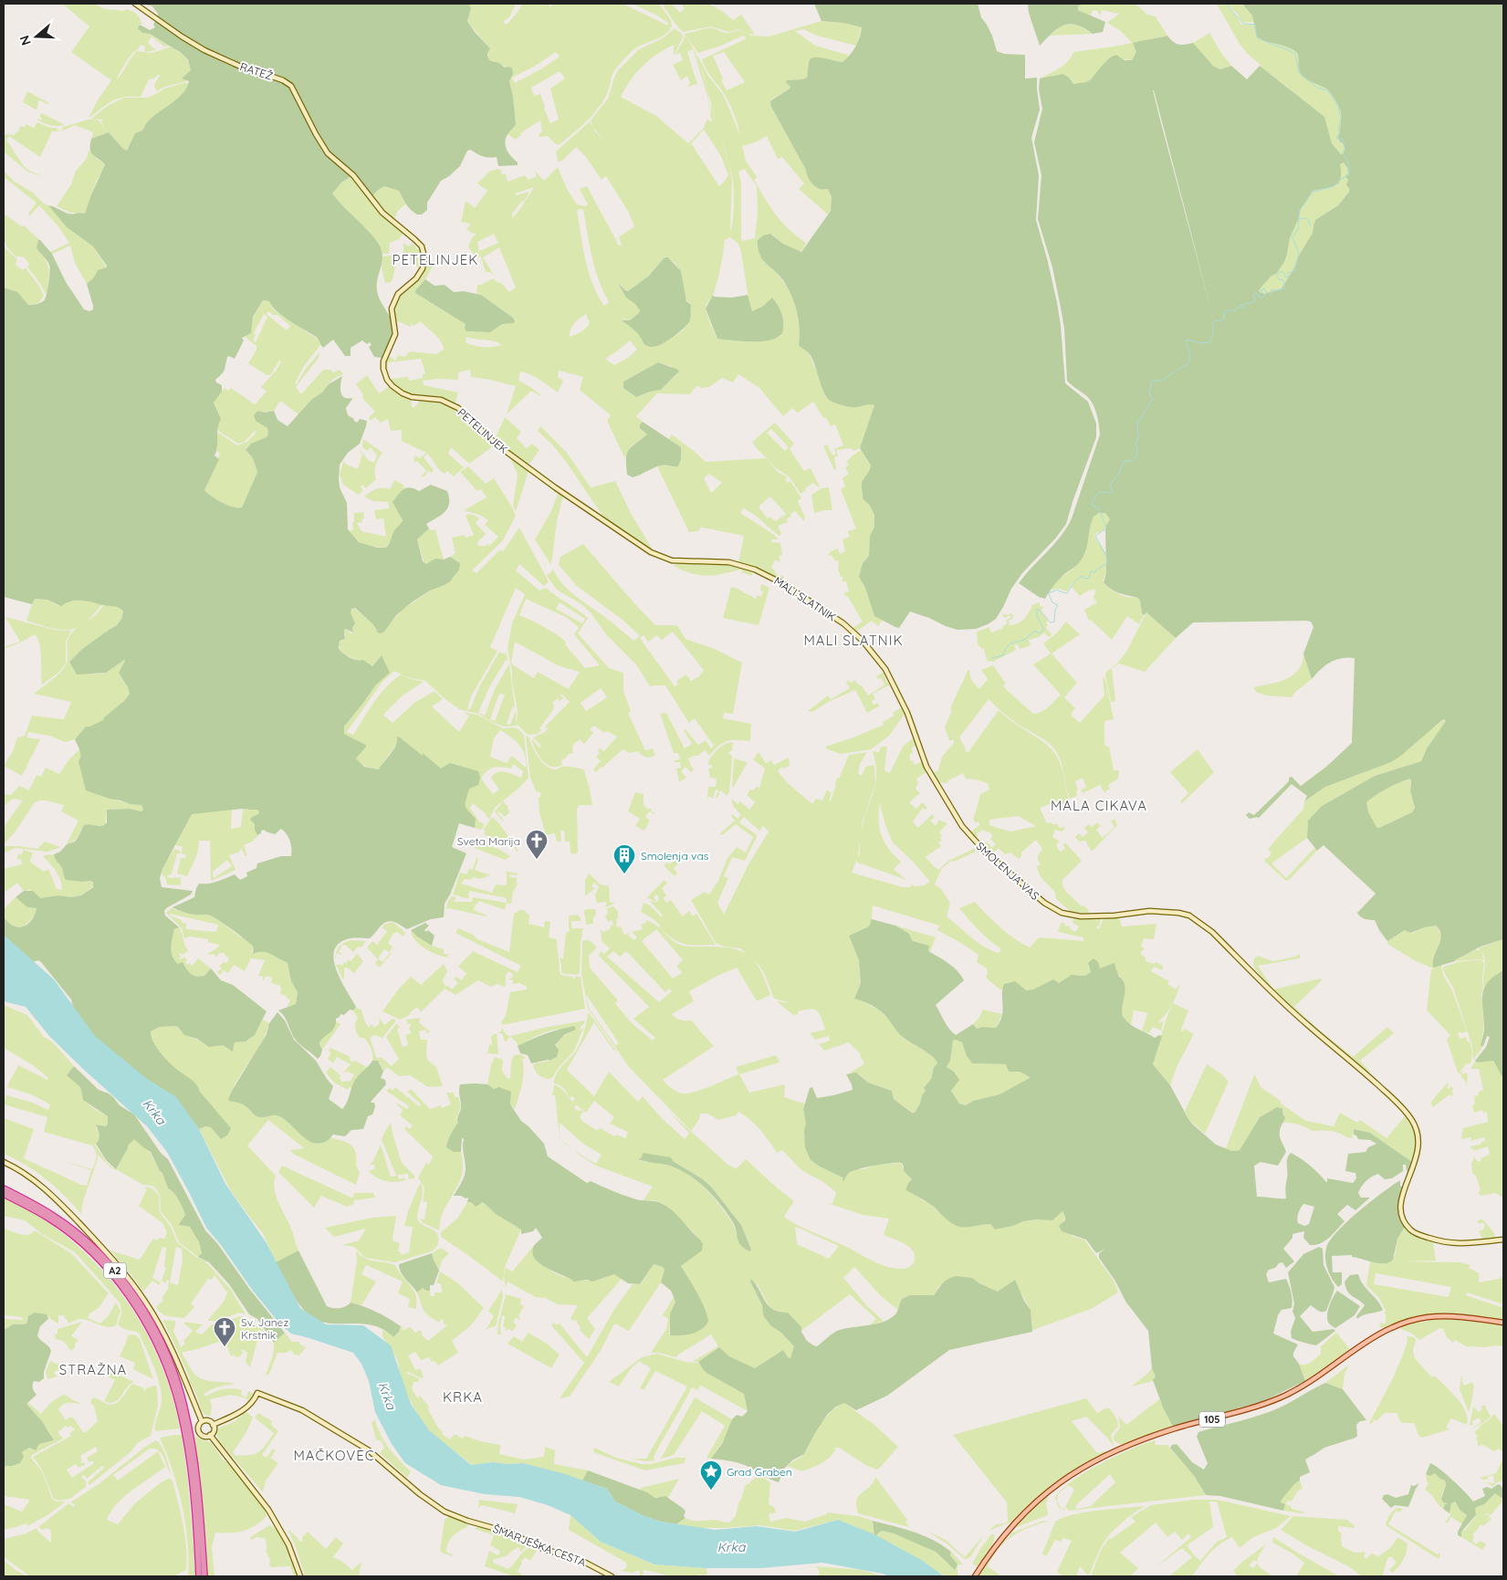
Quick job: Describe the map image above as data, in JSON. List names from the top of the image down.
{
  "streets": {
    "highway": ["A2"],
    "main road": [
      "RATEŽ",
      "PETELINJEK",
      "MALI SLATNIK",
      "SMOLENJA VAS",
      "105",
      "ŠMARJEŠKA CESTA"
    ]
  },
  "crossings": [
    ["RATEŽ", "PETELINJEK"],
    ["PETELINJEK", "MALI SLATNIK"],
    ["MALI SLATNIK", "SMOLENJA VAS"]
  ],
  "districts": [
    "PETELINJEK",
    "MALI SLATNIK",
    "MALA CIKAVA",
    "STRAŽNA",
    "KRKA",
    "MAČKOVEC"
  ],
  "water": ["Krka"],
  "places": {
    "church": ["Sveta Marija", "Sv. Janez Krstnik"],
    "building": ["Smolenja vas"],
    "place": ["Grad Graben"]
  },
  "north": "left"
}
